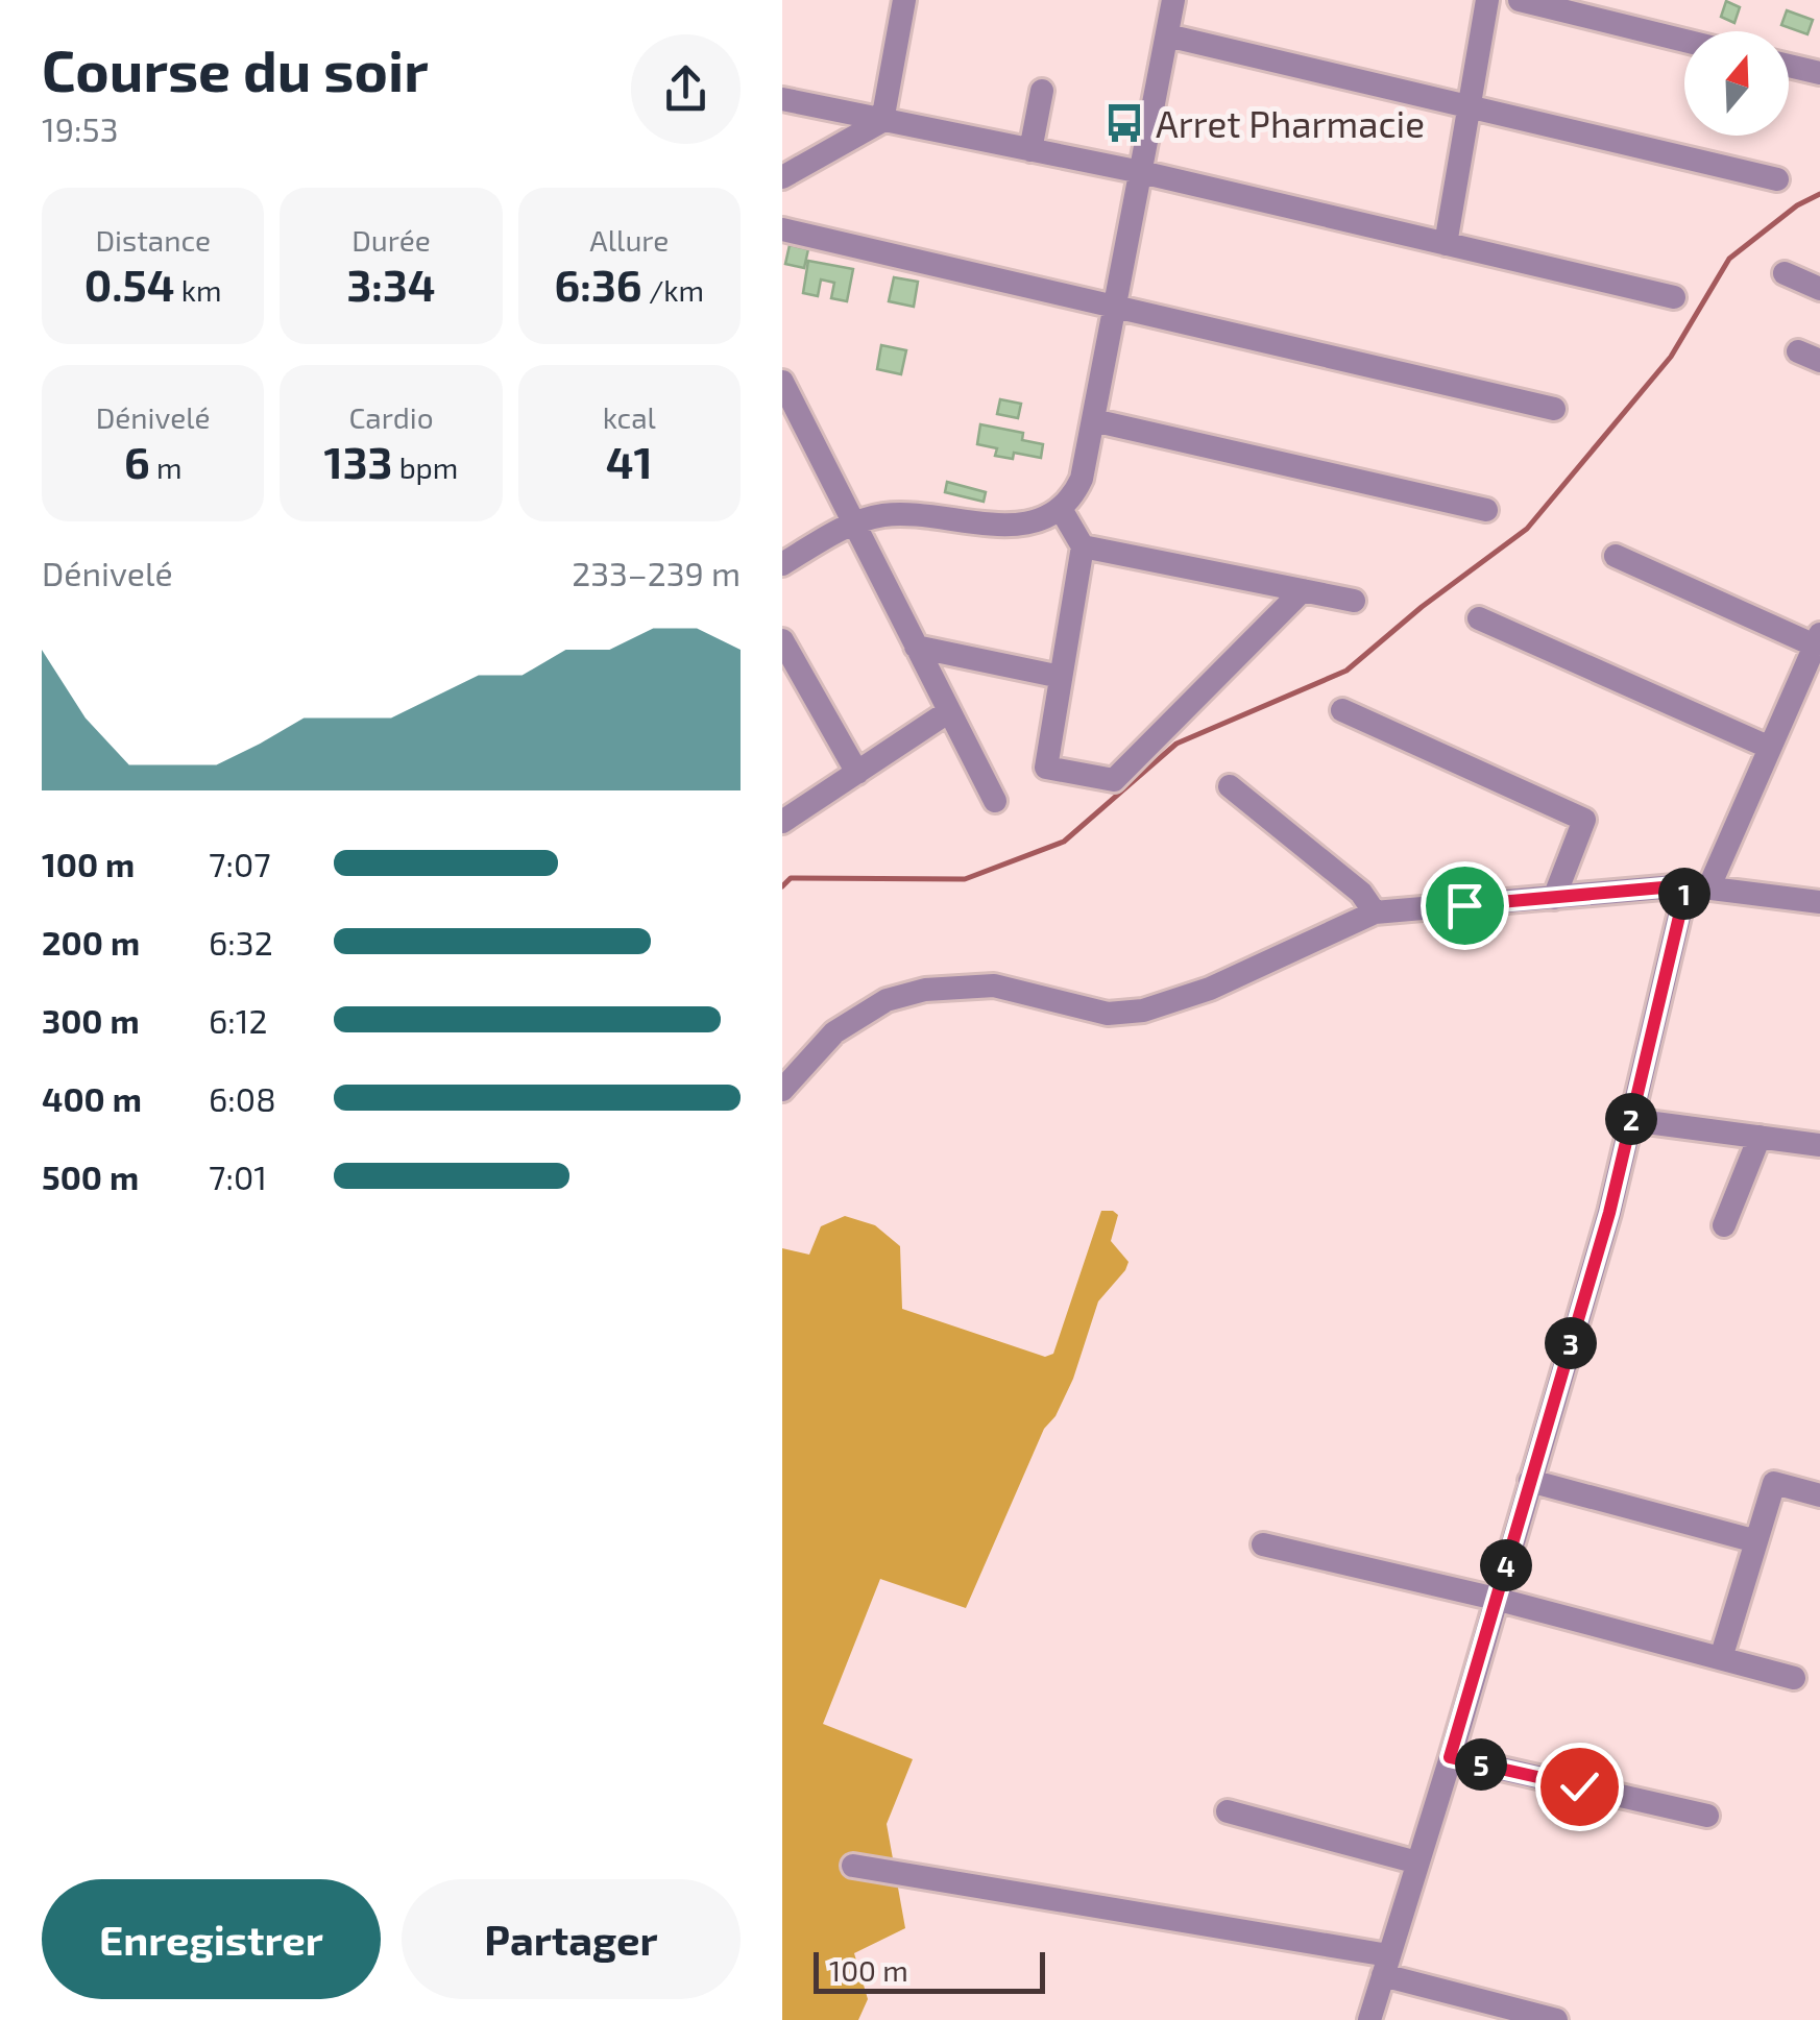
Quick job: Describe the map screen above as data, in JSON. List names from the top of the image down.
{
  "places": {
    "bus stop": ["Arret Pharmacie"]
  },
  "scale_bar": "100 m",
  "north": "top",
  "page": {
    "heading": ["Course du soir", "19:53"],
    "stats": [
      ["Distance", "0.54 km"],
      ["Durée", "3:34"],
      ["Allure", "6:36 /km"],
      ["Dénivelé", "6 m"],
      ["Cardio", "133 bpm"],
      ["kcal", "41"]
    ],
    "chart": ["Dénivelé", "233–239 m"],
    "list": [
      {
        "name": "100 m",
        "note": "7:07"
      },
      {
        "name": "200 m",
        "note": "6:32"
      },
      {
        "name": "300 m",
        "note": "6:12"
      },
      {
        "name": "400 m",
        "note": "6:08"
      },
      {
        "name": "500 m",
        "note": "7:01"
      }
    ],
    "pins": [
      "1",
      "2",
      "3",
      "4",
      "5"
    ],
    "buttons": ["Enregistrer", "Partager"],
    "scale": "100 m"
  }
}
